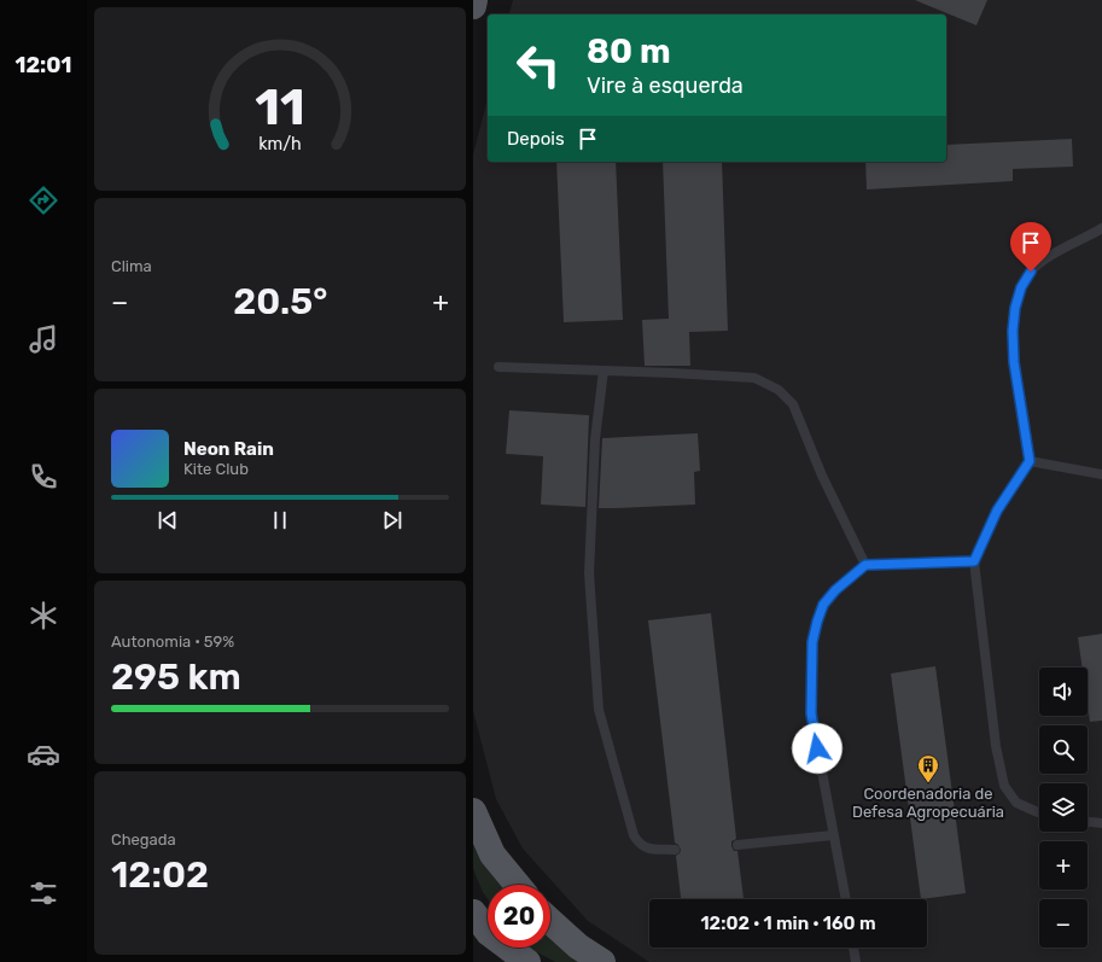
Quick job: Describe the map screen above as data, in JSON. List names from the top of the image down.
{
  "places": {
    "building": ["Coordenadoria de Defesa Agropecuária"]
  },
  "page": {
    "tabs": "12:01",
    "turn": ["80 m", "Vire à esquerda"],
    "then": "Depois",
    "tile": [
      "Clima",
      ["Autonomia · 59%", "295 km"],
      ["Chegada", "12:02"]
    ],
    "heat": ["−", "20.5°", "+"],
    "song": ["Neon Rain", "Kite Club"],
    "map_buttons": ["+", "−"],
    "limit": "20",
    "trip": "12:02 · 1 min · 160 m",
    "gauge": ["11", "km/h"]
  }
}
